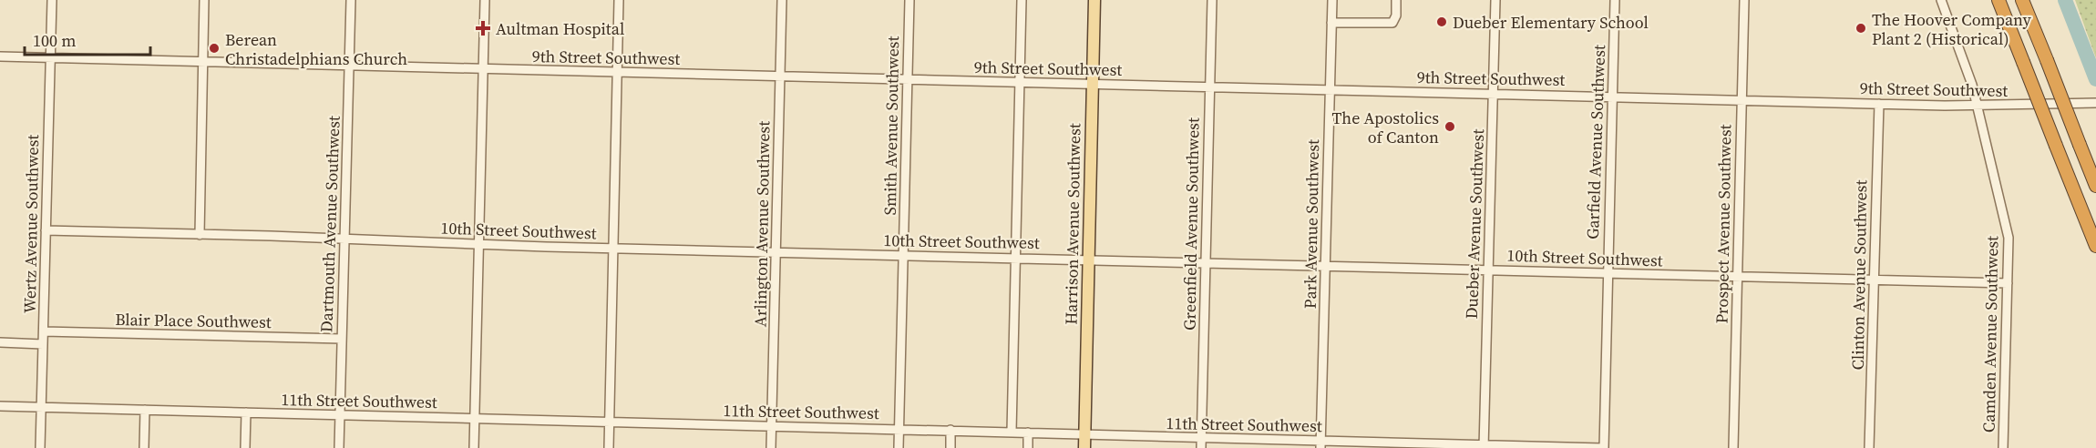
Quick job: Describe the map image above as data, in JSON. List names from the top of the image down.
{
  "streets": {
    "main road": ["Harrison Avenue Southwest"],
    "street": [
      "9th Street Southwest",
      "Smith Avenue Southwest",
      "Garfield Avenue Southwest",
      "Wertz Avenue Southwest",
      "Dartmouth Avenue Southwest",
      "Arlington Avenue Southwest",
      "Greenfield Avenue Southwest",
      "Park Avenue Southwest",
      "Dueber Avenue Southwest",
      "Prospect Avenue Southwest",
      "10th Street Southwest",
      "Clinton Avenue Southwest",
      "Blair Place Southwest",
      "Camden Avenue Southwest",
      "11th Street Southwest"
    ]
  },
  "crossings": [
    ["9th Street Southwest", "Smith Avenue Southwest"],
    ["9th Street Southwest", "Garfield Avenue Southwest"],
    ["9th Street Southwest", "Wertz Avenue Southwest"],
    ["9th Street Southwest", "Dartmouth Avenue Southwest"],
    ["9th Street Southwest", "Arlington Avenue Southwest"],
    ["9th Street Southwest", "Harrison Avenue Southwest"],
    ["9th Street Southwest", "Greenfield Avenue Southwest"],
    ["9th Street Southwest", "Park Avenue Southwest"],
    ["9th Street Southwest", "Dueber Avenue Southwest"],
    ["9th Street Southwest", "Prospect Avenue Southwest"],
    ["9th Street Southwest", "Clinton Avenue Southwest"],
    ["9th Street Southwest", "Camden Avenue Southwest"],
    ["Smith Avenue Southwest", "10th Street Southwest"],
    ["Smith Avenue Southwest", "11th Street Southwest"],
    ["Garfield Avenue Southwest", "10th Street Southwest"],
    ["Garfield Avenue Southwest", "11th Street Southwest"],
    ["Wertz Avenue Southwest", "10th Street Southwest"],
    ["Wertz Avenue Southwest", "Blair Place Southwest"],
    ["Wertz Avenue Southwest", "11th Street Southwest"],
    ["Dartmouth Avenue Southwest", "10th Street Southwest"],
    ["Dartmouth Avenue Southwest", "Blair Place Southwest"],
    ["Dartmouth Avenue Southwest", "11th Street Southwest"],
    ["Arlington Avenue Southwest", "10th Street Southwest"],
    ["Arlington Avenue Southwest", "11th Street Southwest"],
    ["Harrison Avenue Southwest", "10th Street Southwest"],
    ["Harrison Avenue Southwest", "11th Street Southwest"],
    ["Greenfield Avenue Southwest", "10th Street Southwest"],
    ["Greenfield Avenue Southwest", "11th Street Southwest"],
    ["Park Avenue Southwest", "10th Street Southwest"],
    ["Park Avenue Southwest", "11th Street Southwest"],
    ["Dueber Avenue Southwest", "10th Street Southwest"],
    ["Dueber Avenue Southwest", "11th Street Southwest"],
    ["Prospect Avenue Southwest", "10th Street Southwest"],
    ["10th Street Southwest", "Clinton Avenue Southwest"],
    ["10th Street Southwest", "Camden Avenue Southwest"]
  ],
  "places": {
    "other": [
      "Dueber Elementary School",
      "The Hoover Company Plant 2 (Historical)",
      "Berean Christadelphians Church",
      "The Apostolics of Canton"
    ],
    "health": ["Aultman Hospital"]
  },
  "scale_bar": "100 m"
}
